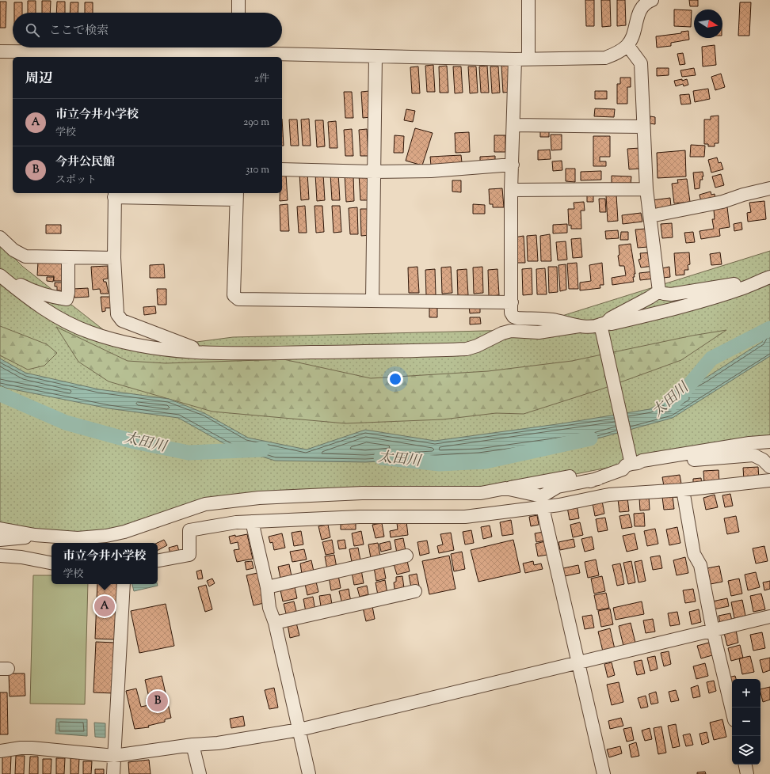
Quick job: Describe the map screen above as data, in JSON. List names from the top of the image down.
{
  "water": ["太田川"],
  "north": "right",
  "page": {
    "search": "ここで検索",
    "heading": ["周辺", "2件"],
    "list": [
      {
        "mark": "A",
        "name": "市立今井小学校",
        "note": "学校",
        "value": "290 m"
      },
      {
        "mark": "B",
        "name": "今井公民館",
        "note": "スポット",
        "value": "310 m"
      }
    ],
    "popup": ["市立今井小学校", "学校"],
    "pins": ["A", "B"],
    "map_buttons": ["+", "−"]
  }
}
